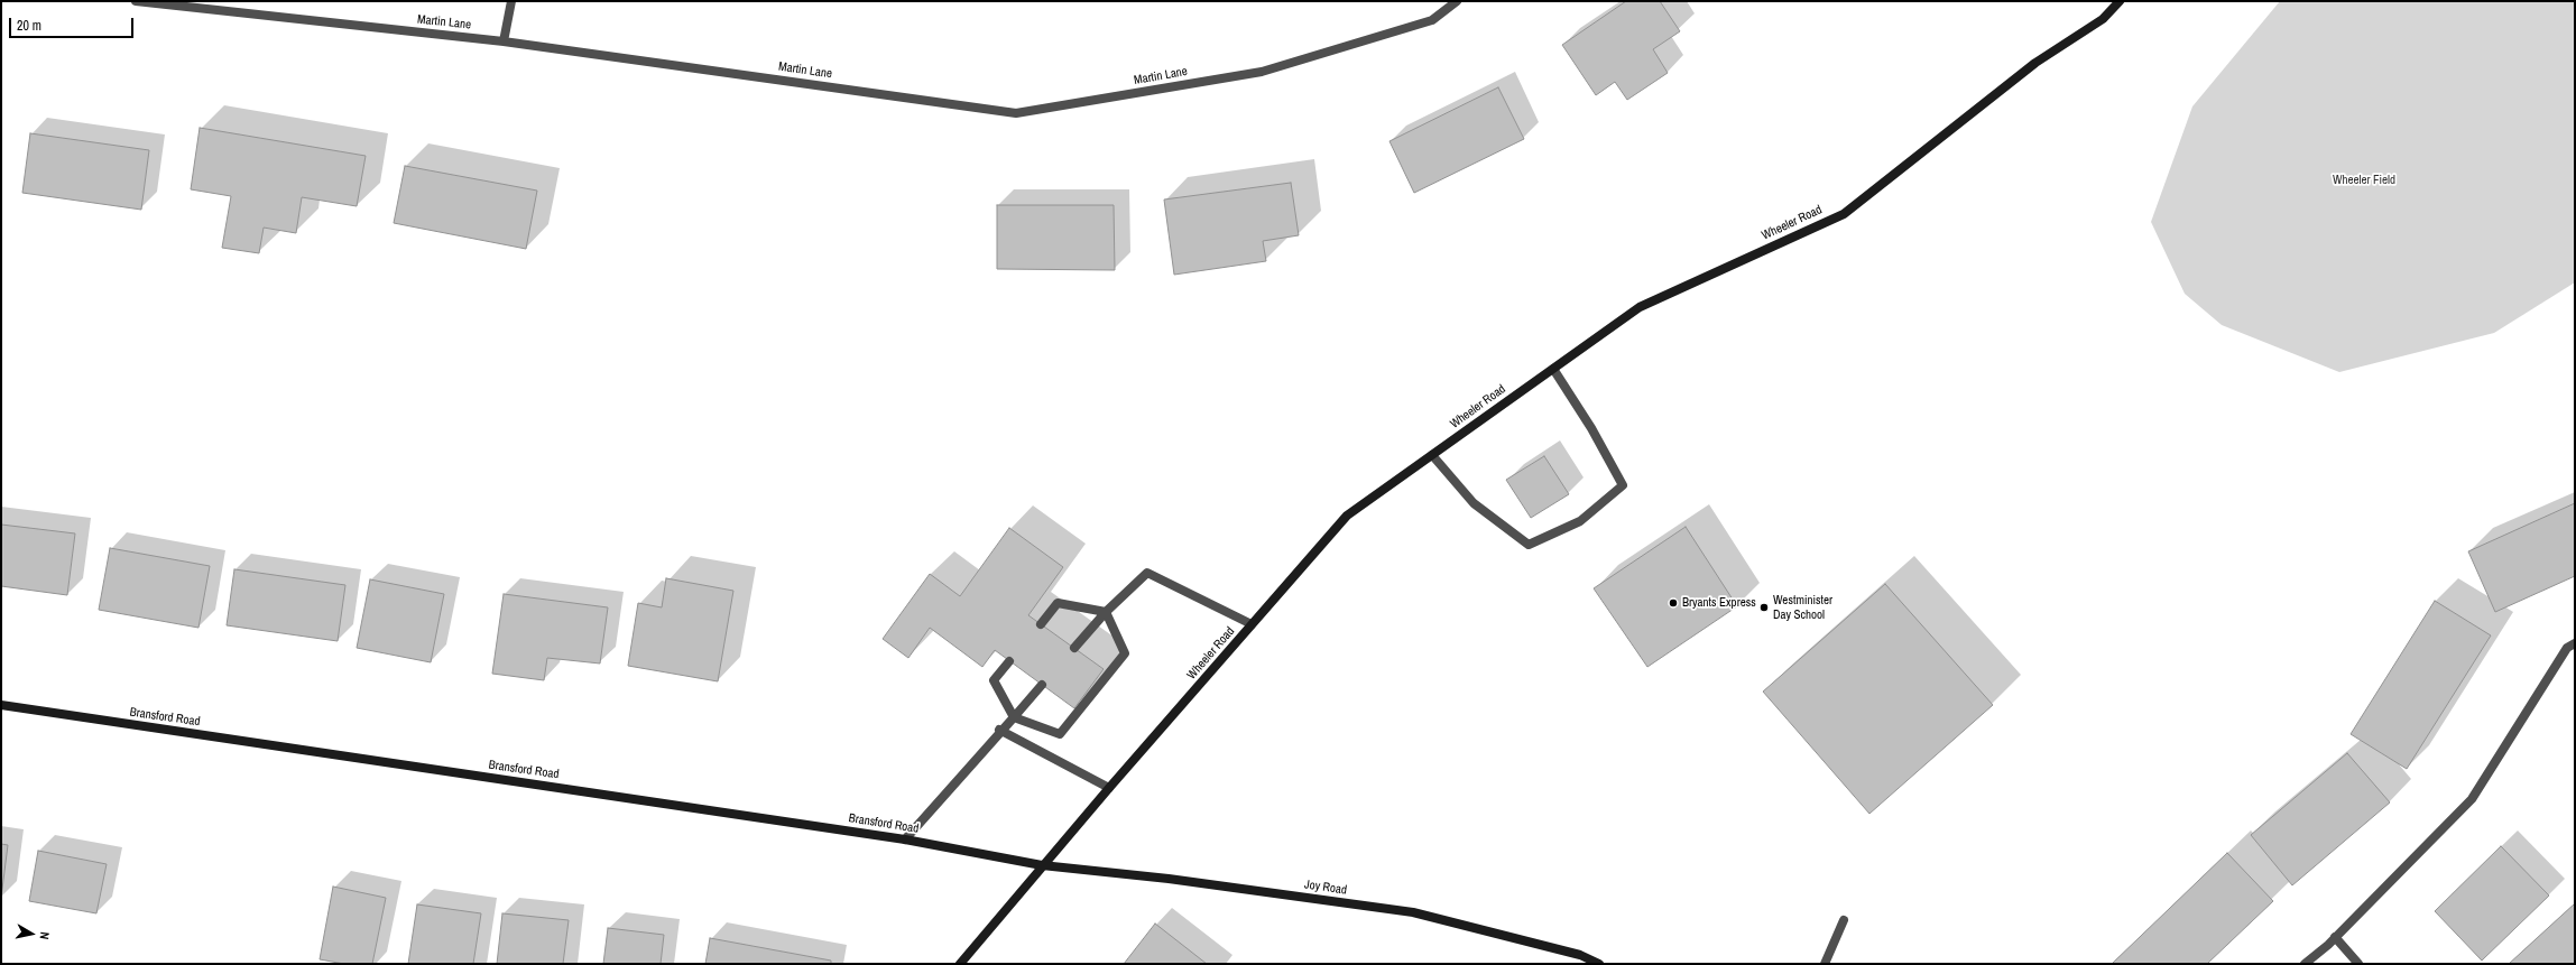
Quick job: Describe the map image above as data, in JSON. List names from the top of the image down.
{
  "streets": {
    "street": [
      "Martin Lane",
      "Wheeler Road",
      "Bransford Road",
      "Joy Road"
    ]
  },
  "crossings": [
    ["Wheeler Road", "Bransford Road"],
    ["Wheeler Road", "Joy Road"],
    ["Bransford Road", "Joy Road"]
  ],
  "parks": ["Wheeler Field"],
  "places": ["Bryants Express", "Westminister Day School"],
  "scale_bar": "20 m",
  "north": "right"
}
